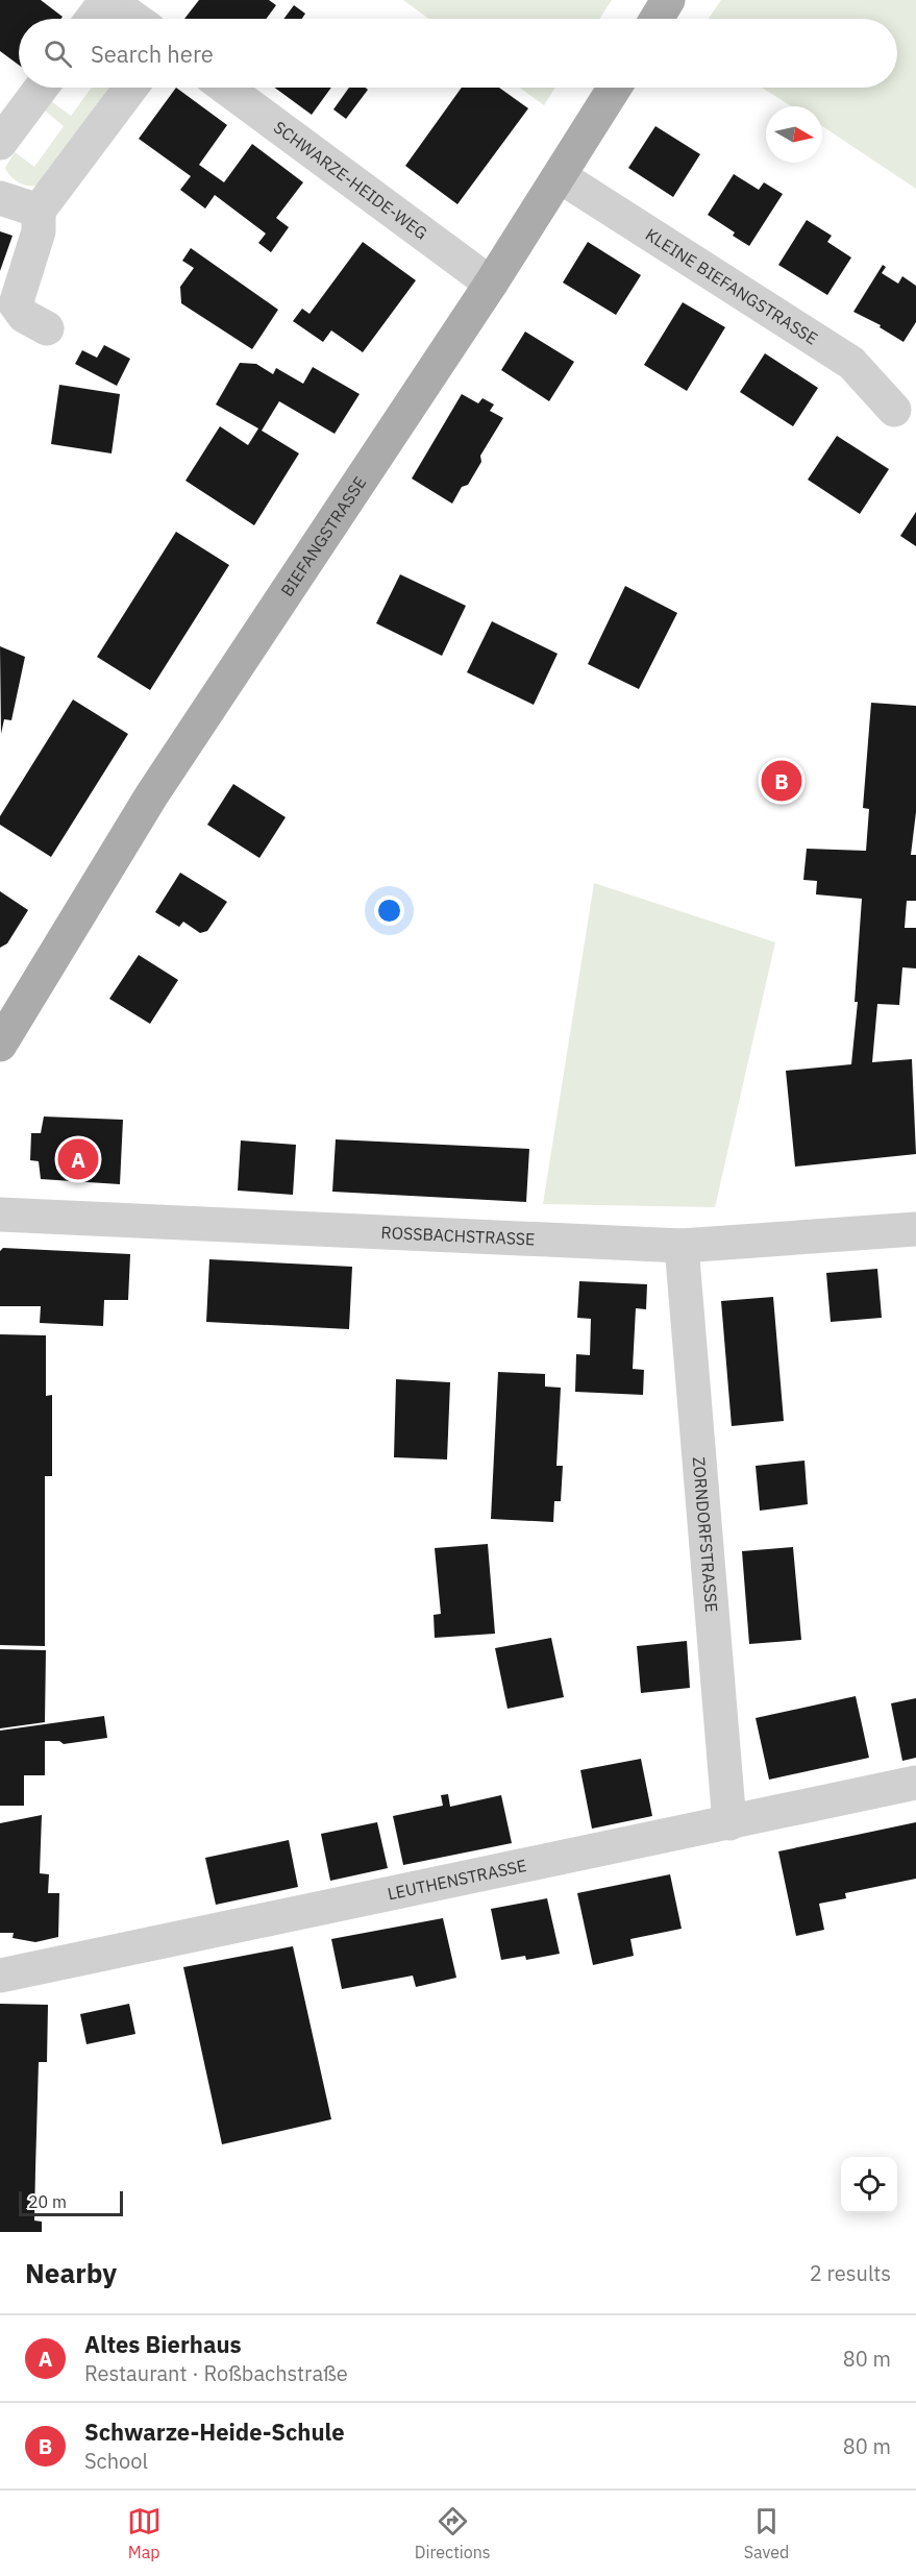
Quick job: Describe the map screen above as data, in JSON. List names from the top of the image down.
{
  "streets": {
    "main road": ["BIEFANGSTRASSE"],
    "street": [
      "SCHWARZE-HEIDE-WEG",
      "KLEINE BIEFANGSTRASSE",
      "ROSSBACHSTRASSE",
      "ZORNDORFSTRASSE",
      "LEUTHENSTRASSE"
    ]
  },
  "crossings": [
    ["SCHWARZE-HEIDE-WEG", "BIEFANGSTRASSE"],
    ["KLEINE BIEFANGSTRASSE", "BIEFANGSTRASSE"],
    ["ROSSBACHSTRASSE", "ZORNDORFSTRASSE"],
    ["ZORNDORFSTRASSE", "LEUTHENSTRASSE"]
  ],
  "scale_bar": "20 m",
  "north": "right",
  "page": {
    "search": "Search here",
    "pins": ["B", "A"],
    "scale": "20 m",
    "heading": ["Nearby", "2 results"],
    "list": [
      {
        "mark": "A",
        "name": "Altes Bierhaus",
        "note": "Restaurant · Roßbachstraße",
        "value": "80 m"
      },
      {
        "mark": "B",
        "name": "Schwarze-Heide-Schule",
        "note": "School",
        "value": "80 m"
      }
    ],
    "nav": ["Map", "Directions", "Saved"]
  }
}
